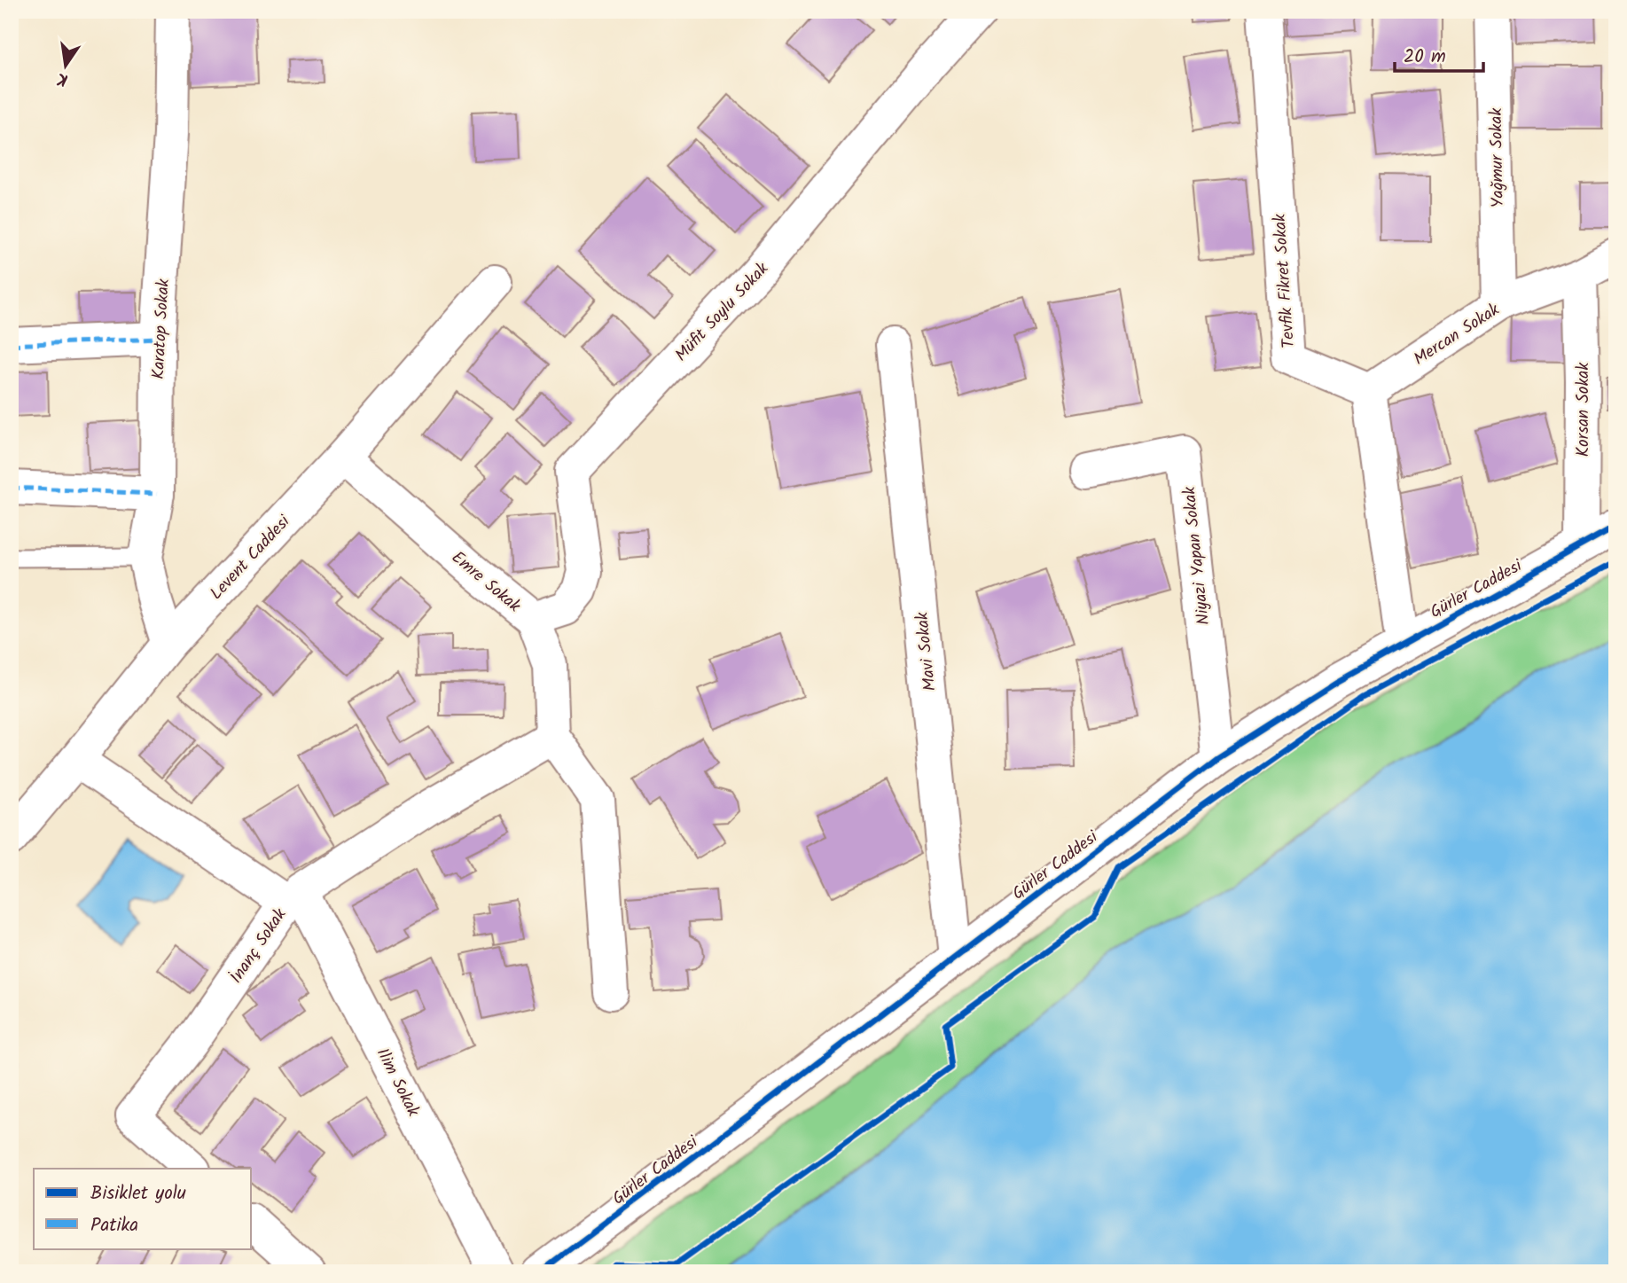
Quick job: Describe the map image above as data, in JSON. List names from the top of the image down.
{
  "streets": {
    "street": [
      "Yağmur Sokak",
      "Tevfik Fikret Sokak",
      "Müfit Soylu Sokak",
      "Karatop Sokak",
      "Mercan Sokak",
      "Korsan Sokak",
      "Niyazi Yapan Sokak",
      "Levent Caddesi",
      "Emre Sokak",
      "Gürler Caddesi",
      "Mavi Sokak",
      "İnanç Sokak",
      "Ilim Sokak"
    ]
  },
  "crossings": [
    ["Yağmur Sokak", "Mercan Sokak"],
    ["Tevfik Fikret Sokak", "Mercan Sokak"],
    ["Müfit Soylu Sokak", "Emre Sokak"],
    ["Karatop Sokak", "Levent Caddesi"],
    ["Mercan Sokak", "Korsan Sokak"],
    ["Korsan Sokak", "Gürler Caddesi"],
    ["Niyazi Yapan Sokak", "Gürler Caddesi"],
    ["Levent Caddesi", "Emre Sokak"],
    ["Levent Caddesi", "Ilim Sokak"],
    ["Emre Sokak", "İnanç Sokak"],
    ["Gürler Caddesi", "Mavi Sokak"],
    ["İnanç Sokak", "Ilim Sokak"]
  ],
  "legend": ["Bisiklet yolu", "Patika"],
  "scale_bar": "20 m",
  "north": "bottom"
}
